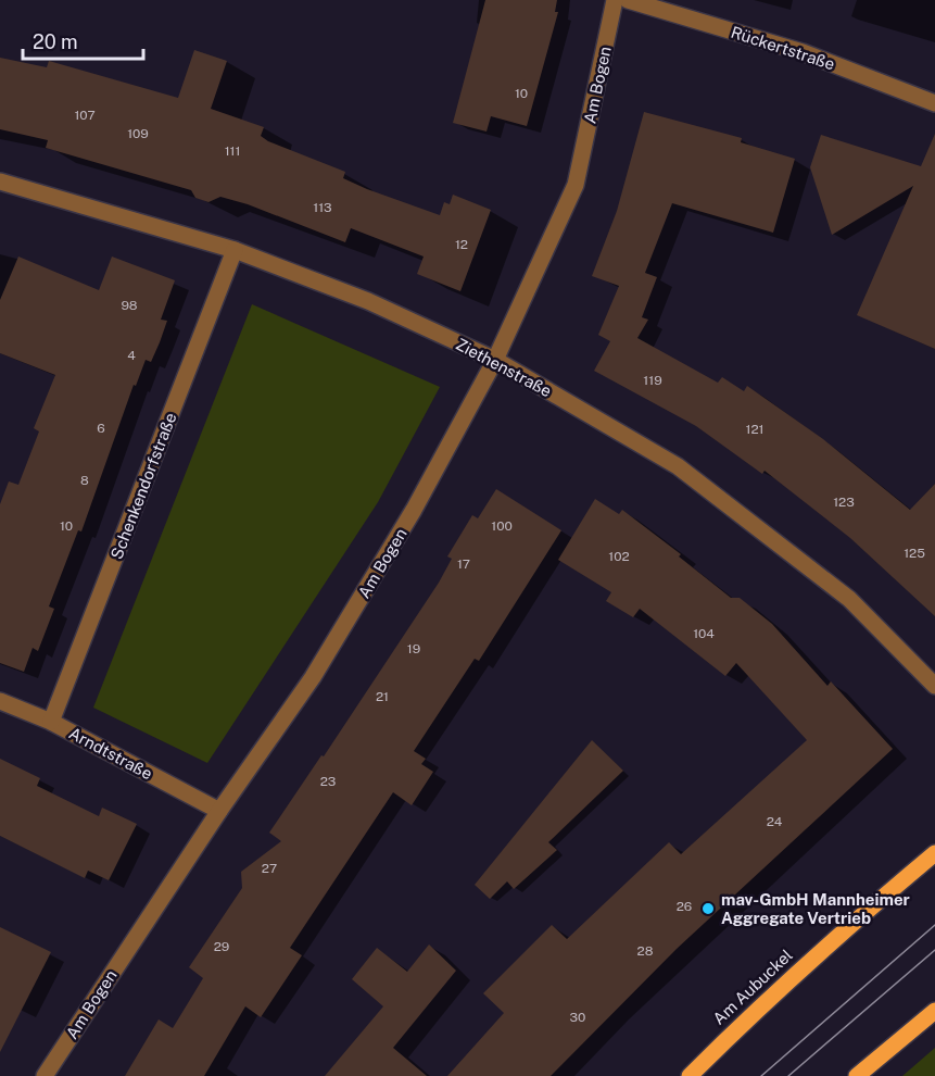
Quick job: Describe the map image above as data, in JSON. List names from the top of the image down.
{
  "streets": {
    "main road": ["Am Aubuckel"],
    "street": [
      "Rückertstraße",
      "Am Bogen",
      "Ziethenstraße",
      "Schenkendorfstraße",
      "Arndtstraße"
    ]
  },
  "crossings": [
    ["Am Bogen", "Ziethenstraße"],
    ["Am Bogen", "Arndtstraße"],
    ["Ziethenstraße", "Schenkendorfstraße"],
    ["Schenkendorfstraße", "Arndtstraße"]
  ],
  "places": ["mav-GmbH Mannheimer Aggregate Vertrieb"],
  "house_numbers": [
    "10",
    "107",
    "109",
    "111",
    "113",
    "12",
    "98",
    "4",
    "119",
    "6",
    "121",
    "8",
    "123",
    "10",
    "100",
    "125",
    "102",
    "17",
    "104",
    "19",
    "21",
    "23",
    "24",
    "27",
    "26",
    "29",
    "28",
    "30"
  ],
  "scale_bar": "20 m"
}
